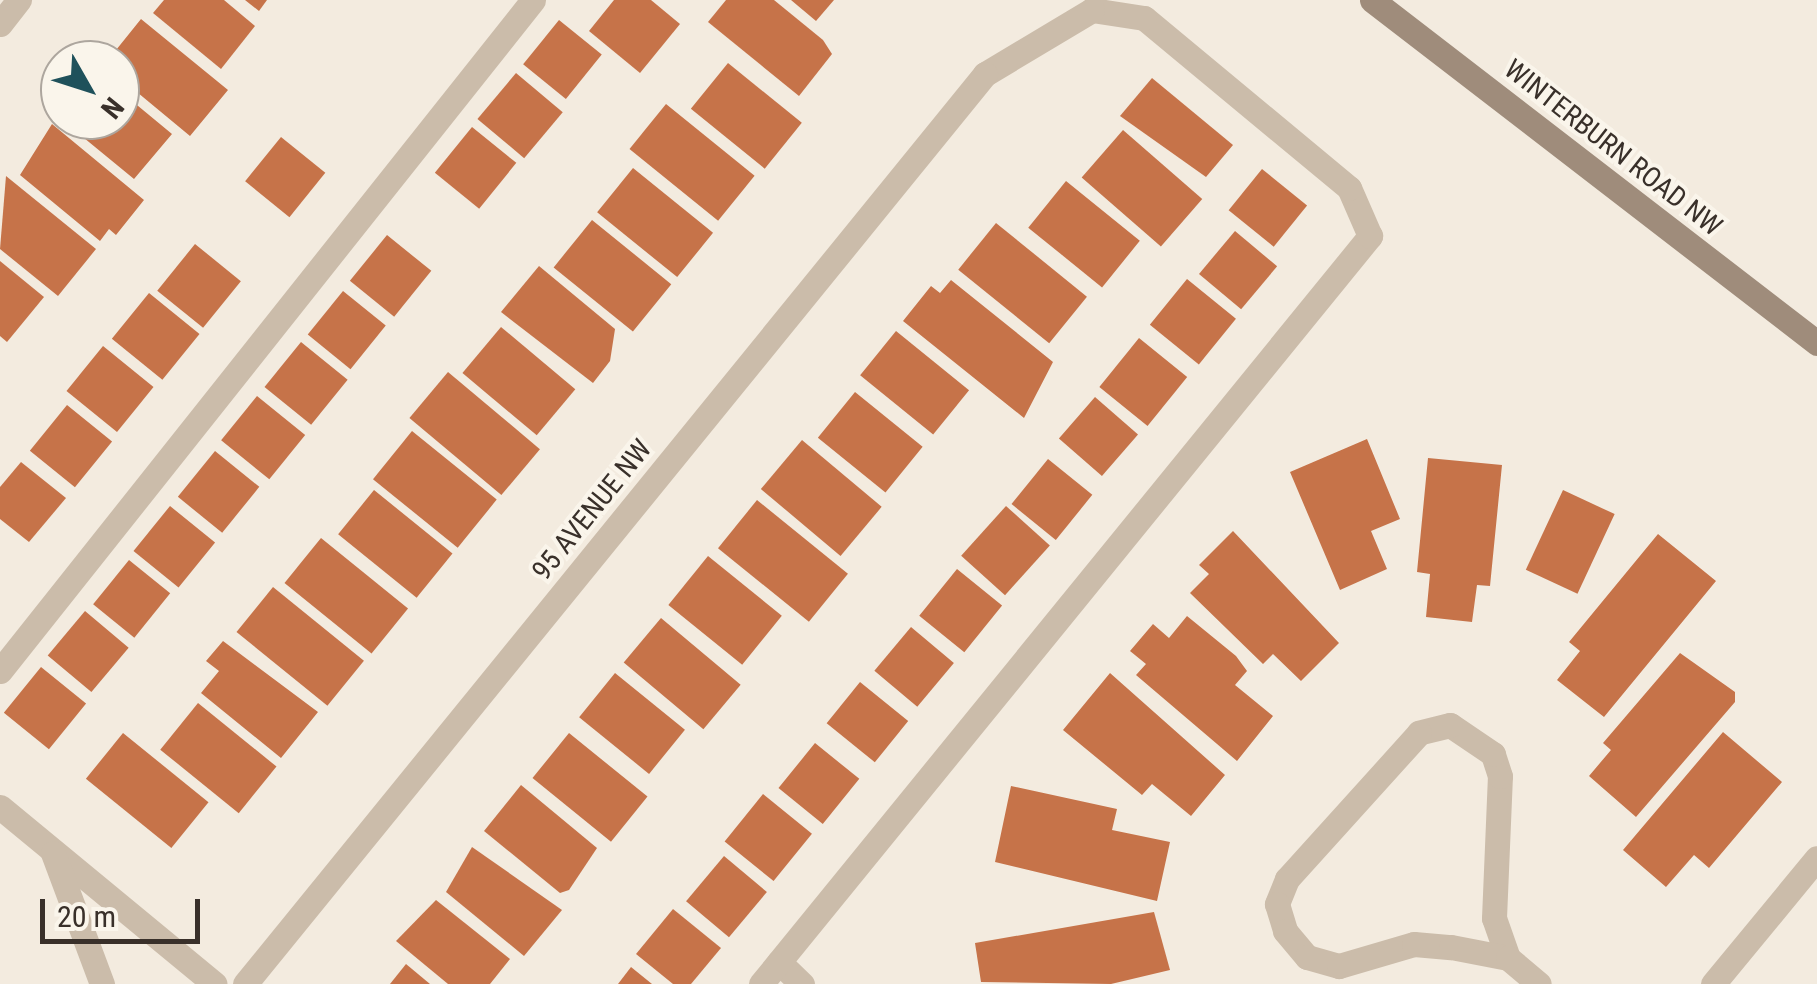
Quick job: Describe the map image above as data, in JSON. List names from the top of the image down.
{
  "streets": {
    "main road": ["WINTERBURN ROAD NW"],
    "street": ["95 AVENUE NW"]
  },
  "scale_bar": "20 m",
  "north": "bottom right"
}
